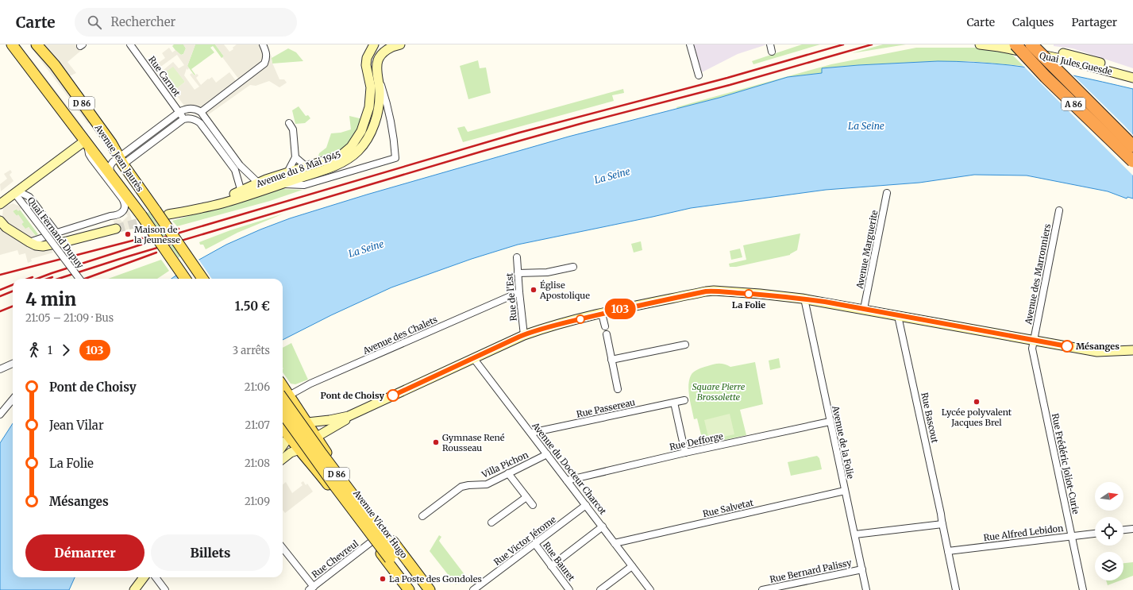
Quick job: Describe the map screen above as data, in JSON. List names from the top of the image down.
{
  "streets": {
    "highway": ["A 86"],
    "main road": [
      "Quai Jules Guesde",
      "D 86",
      "Avenue Jean Jaurès",
      "Avenue du 8 Mai 1945",
      "Avenue Victor Hugo"
    ],
    "street": [
      "Rue Carnot",
      "Quai Fernand Dupuy",
      "Avenue Marguerite",
      "Avenue des Marronniers",
      "Rue de l'Est",
      "Avenue des Chalets",
      "Rue Passereau",
      "Rue Bascout",
      "Rue Defforge",
      "Avenue de la Folie",
      "Rue Frédéric Joliot-Curie",
      "Villa Pichon",
      "Avenue du Docteur Charcot",
      "Rue Salvetat",
      "Rue Alfred Lebidon",
      "Rue Victor Jérome",
      "Rue Chevreul",
      "Rue Bauret",
      "Rue Bernard Palissy"
    ]
  },
  "crossings": [
    ["Avenue des Marronniers", "Rue Frédéric Joliot-Curie"],
    ["Rue de l'Est", "Avenue des Chalets"],
    ["Avenue des Chalets", "Avenue Victor Hugo"],
    ["Rue Passereau", "Avenue du Docteur Charcot"],
    ["Rue Bascout", "Rue Alfred Lebidon"],
    ["Rue Defforge", "Avenue de la Folie"],
    ["Rue Defforge", "Avenue du Docteur Charcot"],
    ["Avenue de la Folie", "Rue Salvetat"],
    ["Avenue de la Folie", "Rue Bernard Palissy"],
    ["Rue Frédéric Joliot-Curie", "Rue Alfred Lebidon"],
    ["Villa Pichon", "Avenue du Docteur Charcot"],
    ["Avenue du Docteur Charcot", "Rue Salvetat"],
    ["Avenue du Docteur Charcot", "Rue Victor Jérome"],
    ["Avenue Victor Hugo", "Rue Chevreul"],
    ["Rue Victor Jérome", "Rue Bauret"]
  ],
  "water": ["La Seine"],
  "parks": ["Square Pierre Brossolette"],
  "places": [
    "Maison de la Jeunesse",
    "Église Apostolique",
    "La Folie",
    "Mésanges",
    "Pont de Choisy",
    "Lycée polyvalent Jacques Brel",
    "Gymnase René Rousseau",
    "La Poste des Gondoles"
  ],
  "lines": ["bus line 103"],
  "north": "right",
  "page": {
    "header": "Carte",
    "search": "Rechercher",
    "nav": ["Carte", "Calques", "Partager"],
    "on_map": "103",
    "heading": ["4 min", "21:05 – 21:09 · Bus", "1.50 €"],
    "legs": ["1", "103", "3 arrêts"],
    "list": [
      {
        "name": "Pont de Choisy",
        "value": "21:06"
      },
      {
        "name": "Jean Vilar",
        "value": "21:07"
      },
      {
        "name": "La Folie",
        "value": "21:08"
      },
      {
        "name": "Mésanges",
        "value": "21:09"
      }
    ],
    "buttons": ["Démarrer", "Billets"]
  }
}
